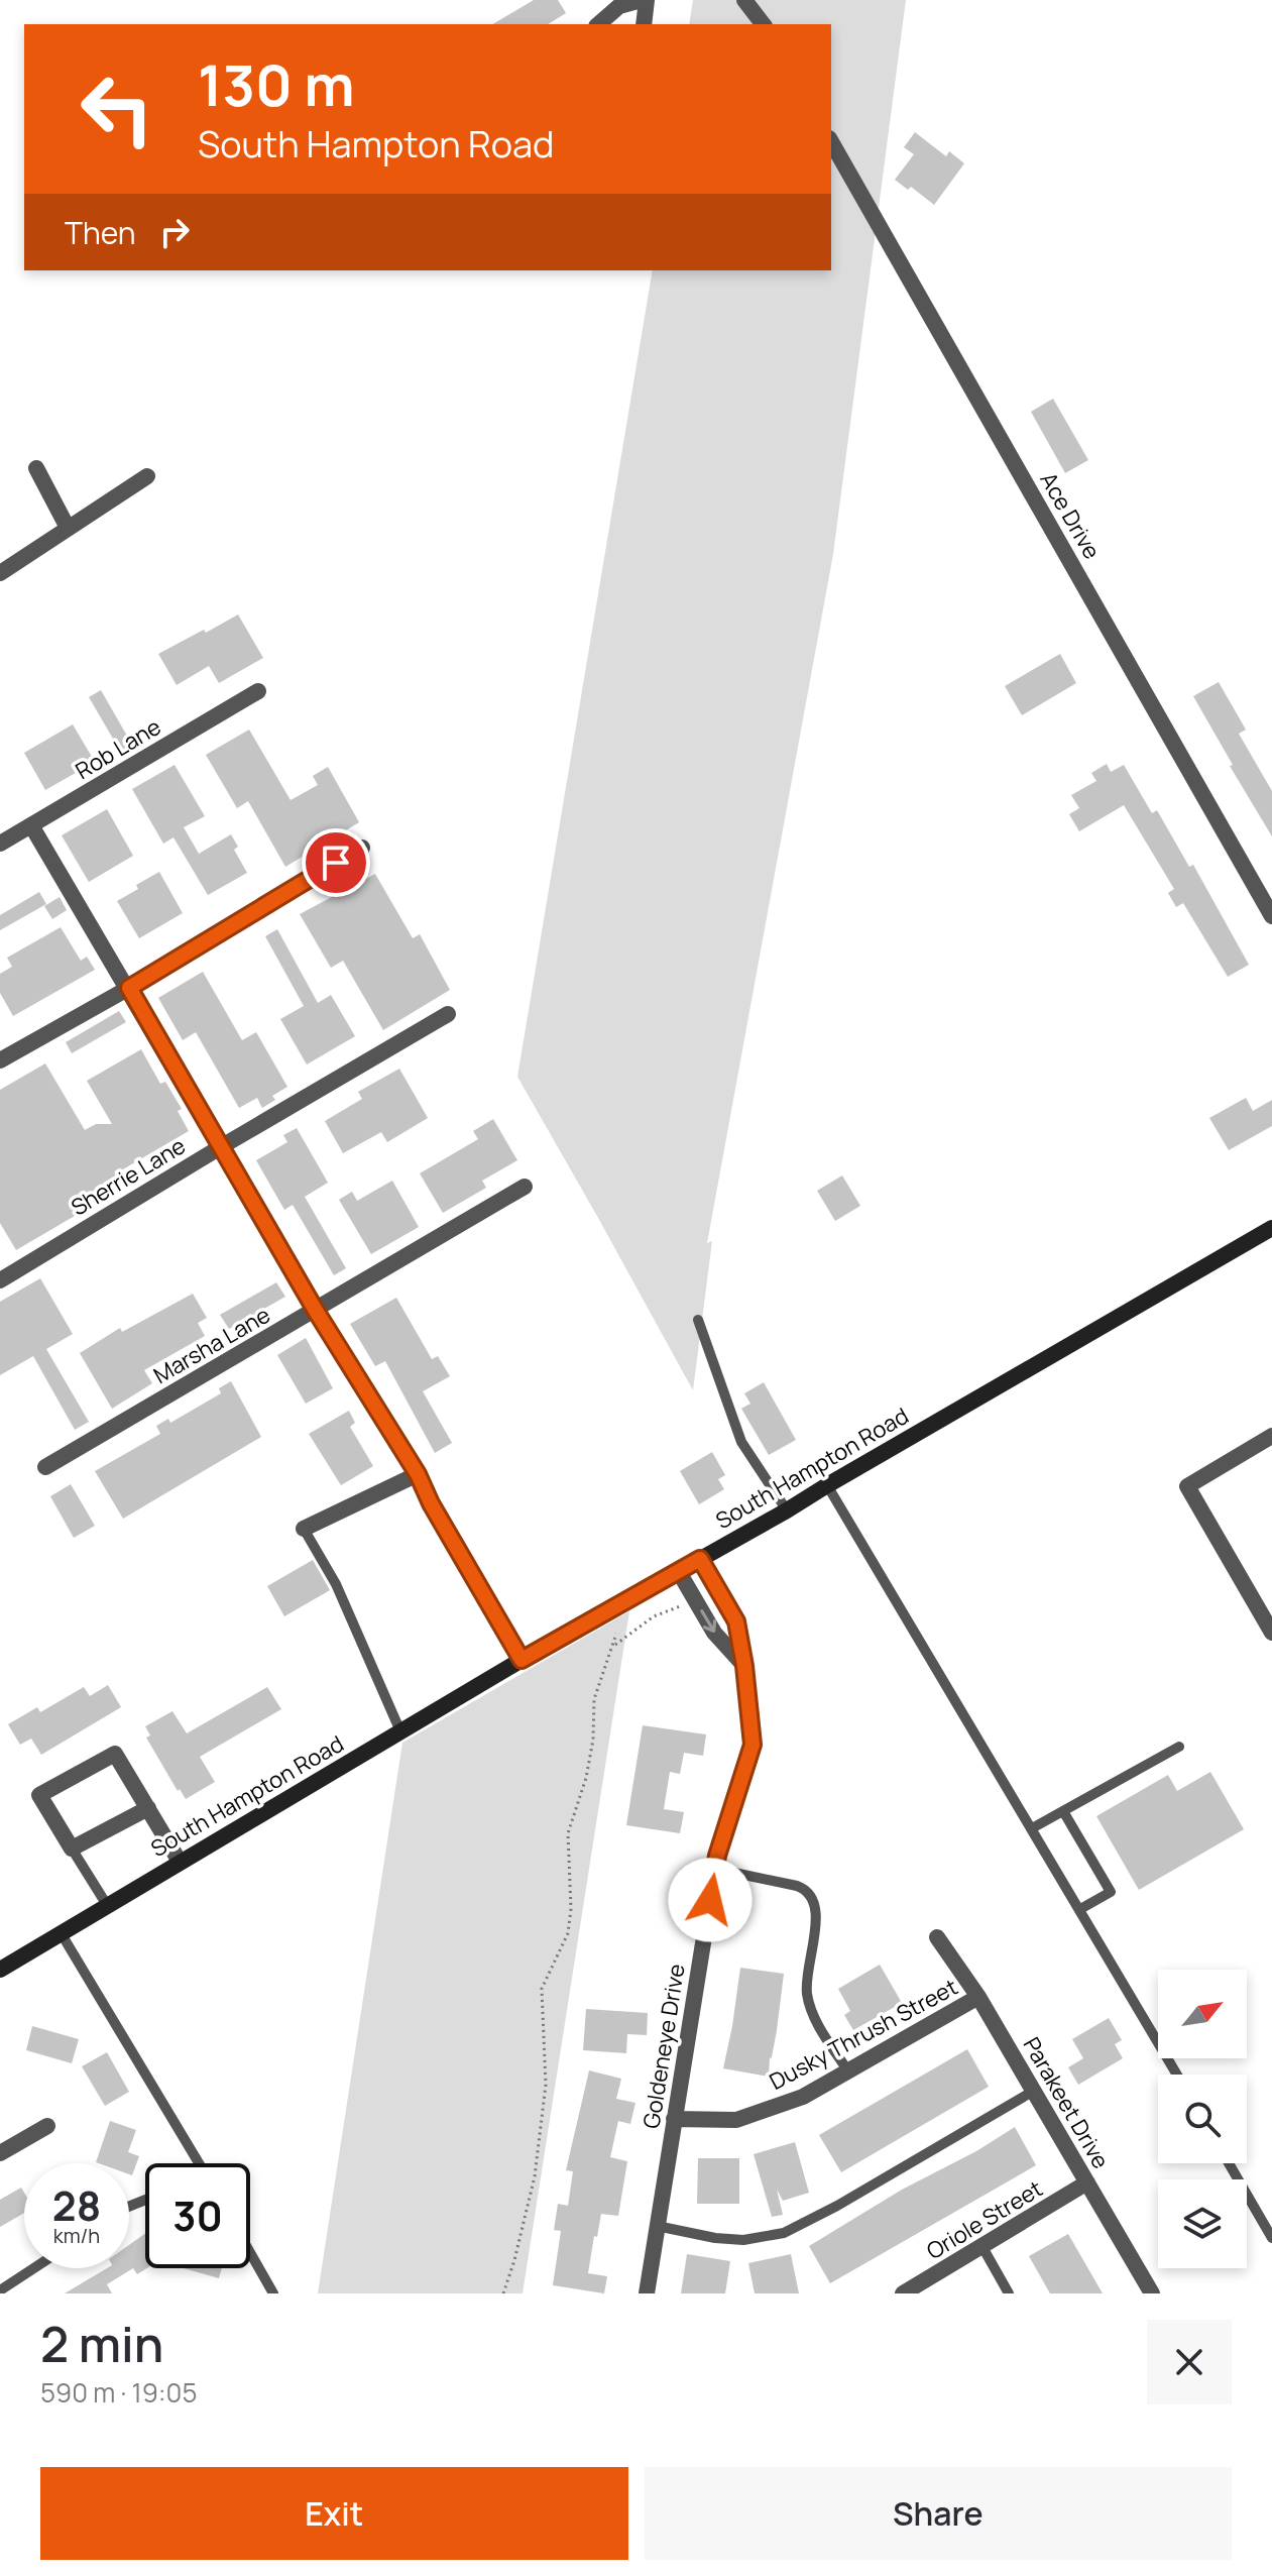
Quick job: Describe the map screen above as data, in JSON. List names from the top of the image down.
{
  "streets": {
    "main road": ["South Hampton Road"],
    "street": [
      "Ace Drive",
      "Rob Lane",
      "Sherrie Lane",
      "Marsha Lane",
      "Dusky Thrush Street",
      "Goldeneye Drive",
      "Parakeet Drive",
      "Oriole Street"
    ]
  },
  "crossings": [
    ["South Hampton Road", "Goldeneye Drive"],
    ["Dusky Thrush Street", "Goldeneye Drive"],
    ["Dusky Thrush Street", "Parakeet Drive"],
    ["Parakeet Drive", "Oriole Street"]
  ],
  "north": "top right",
  "page": {
    "turn": ["130 m", "South Hampton Road"],
    "then": "Then",
    "speed": "28 km/h",
    "limit": "30",
    "heading": ["2 min", "590 m · 19:05"],
    "buttons": ["Exit", "Share"]
  }
}
